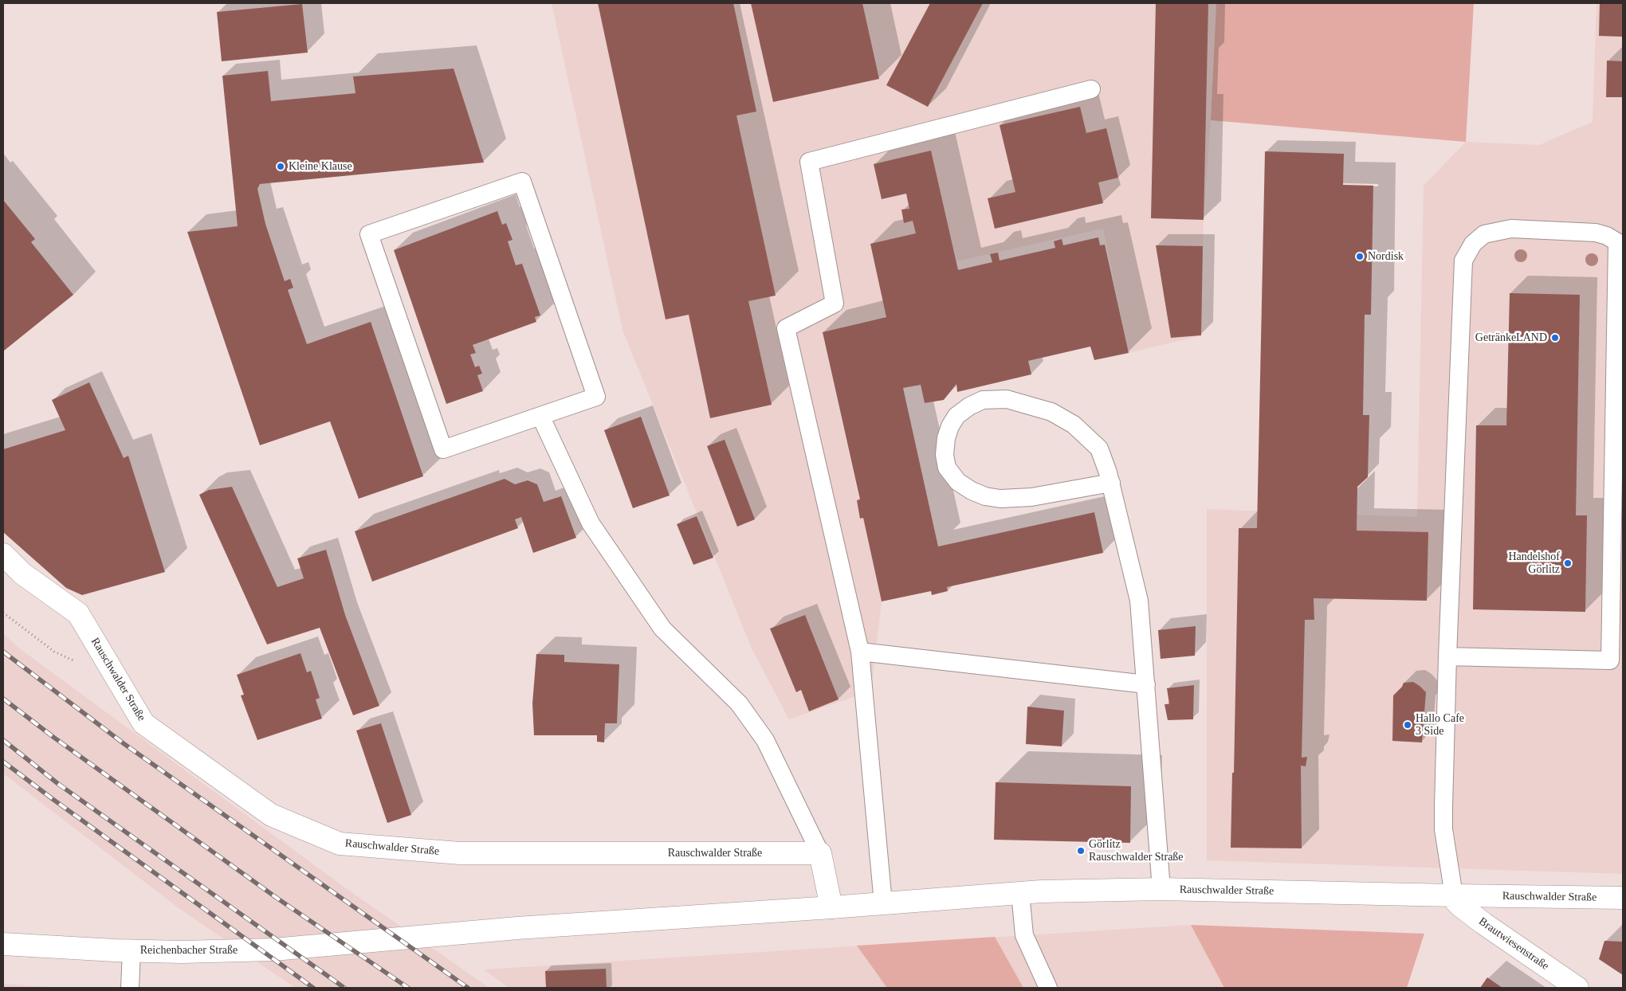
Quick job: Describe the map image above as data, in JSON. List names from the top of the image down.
{
  "streets": {
    "main road": ["Rauschwalder Straße", "Brautwiesenstraße", "Reichenbacher Straße"]
  },
  "crossings": [
    ["Rauschwalder Straße", "Brautwiesenstraße"],
    ["Rauschwalder Straße", "Reichenbacher Straße"]
  ],
  "places": [
    "Kleine Klause",
    "Nordisk",
    "GetränkeLAND",
    "Handelshof Görlitz",
    "Hallo Cafe 3 Side",
    "Görlitz Rauschwalder Straße"
  ]
}
